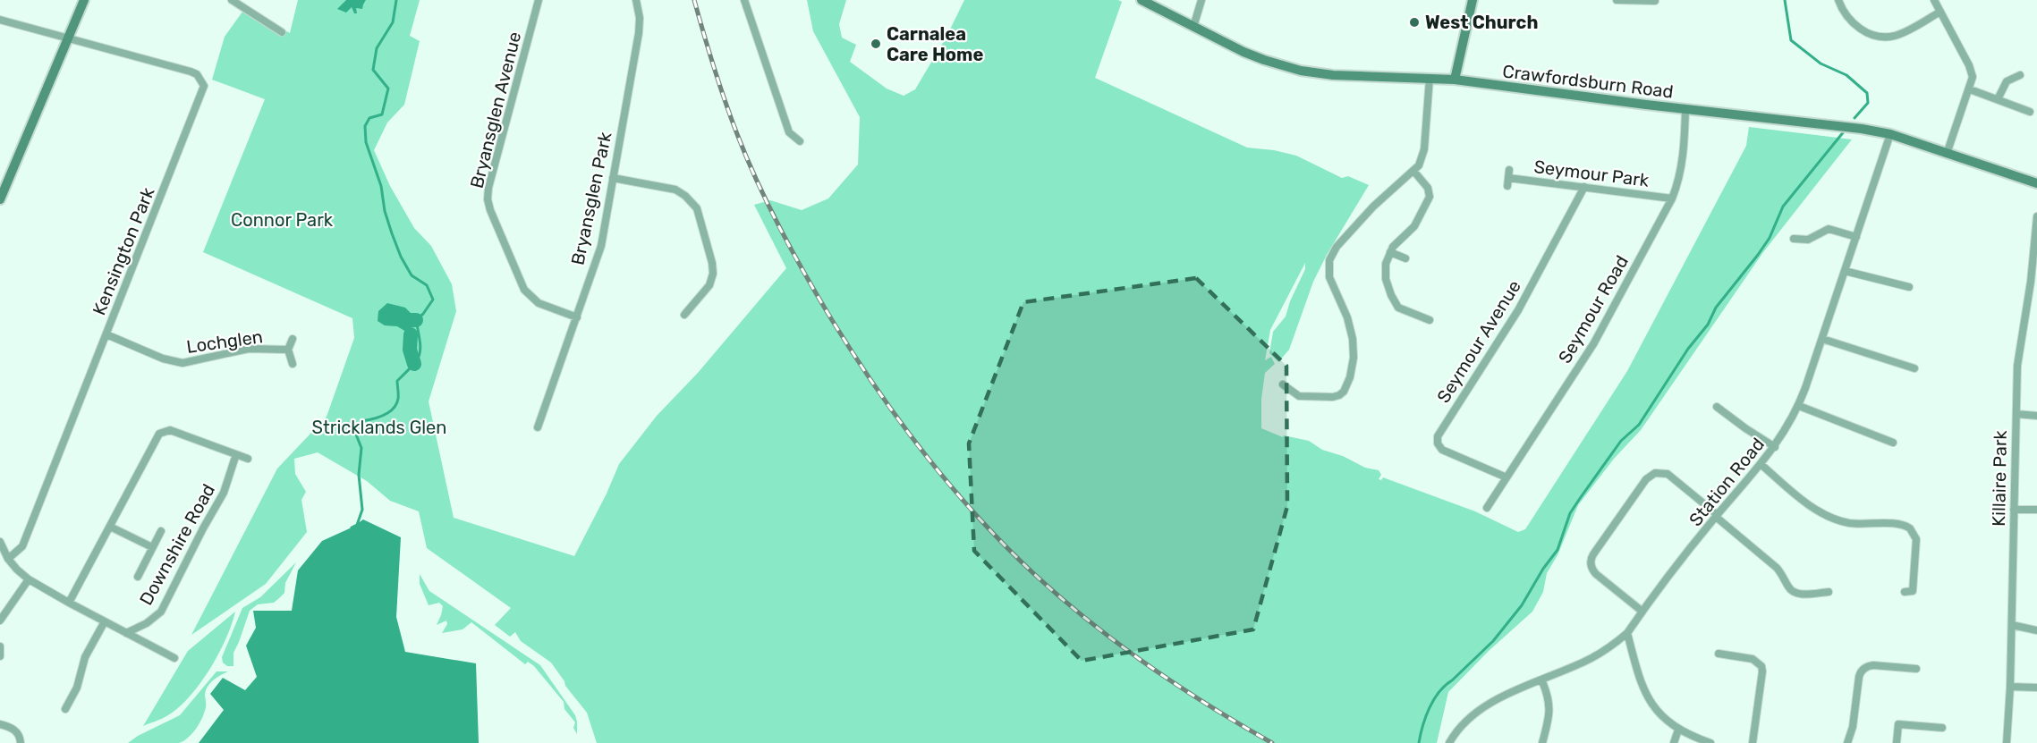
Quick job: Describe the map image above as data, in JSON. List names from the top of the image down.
{
  "streets": {
    "main road": ["Crawfordsburn Road"],
    "street": [
      "Bryansglen Avenue",
      "Seymour Park",
      "Bryansglen Park",
      "Kensington Park",
      "Seymour Road",
      "Lochglen",
      "Seymour Avenue",
      "Killaire Park",
      "Station Road",
      "Downshire Road"
    ]
  },
  "crossings": [
    ["Crawfordsburn Road", "Seymour Road"],
    ["Crawfordsburn Road", "Station Road"],
    ["Bryansglen Avenue", "Bryansglen Park"],
    ["Seymour Park", "Seymour Road"],
    ["Seymour Park", "Seymour Avenue"],
    ["Kensington Park", "Lochglen"],
    ["Seymour Road", "Seymour Avenue"]
  ],
  "parks": ["Connor Park", "Stricklands Glen"],
  "places": ["West Church", "Carnalea Care Home"]
}
